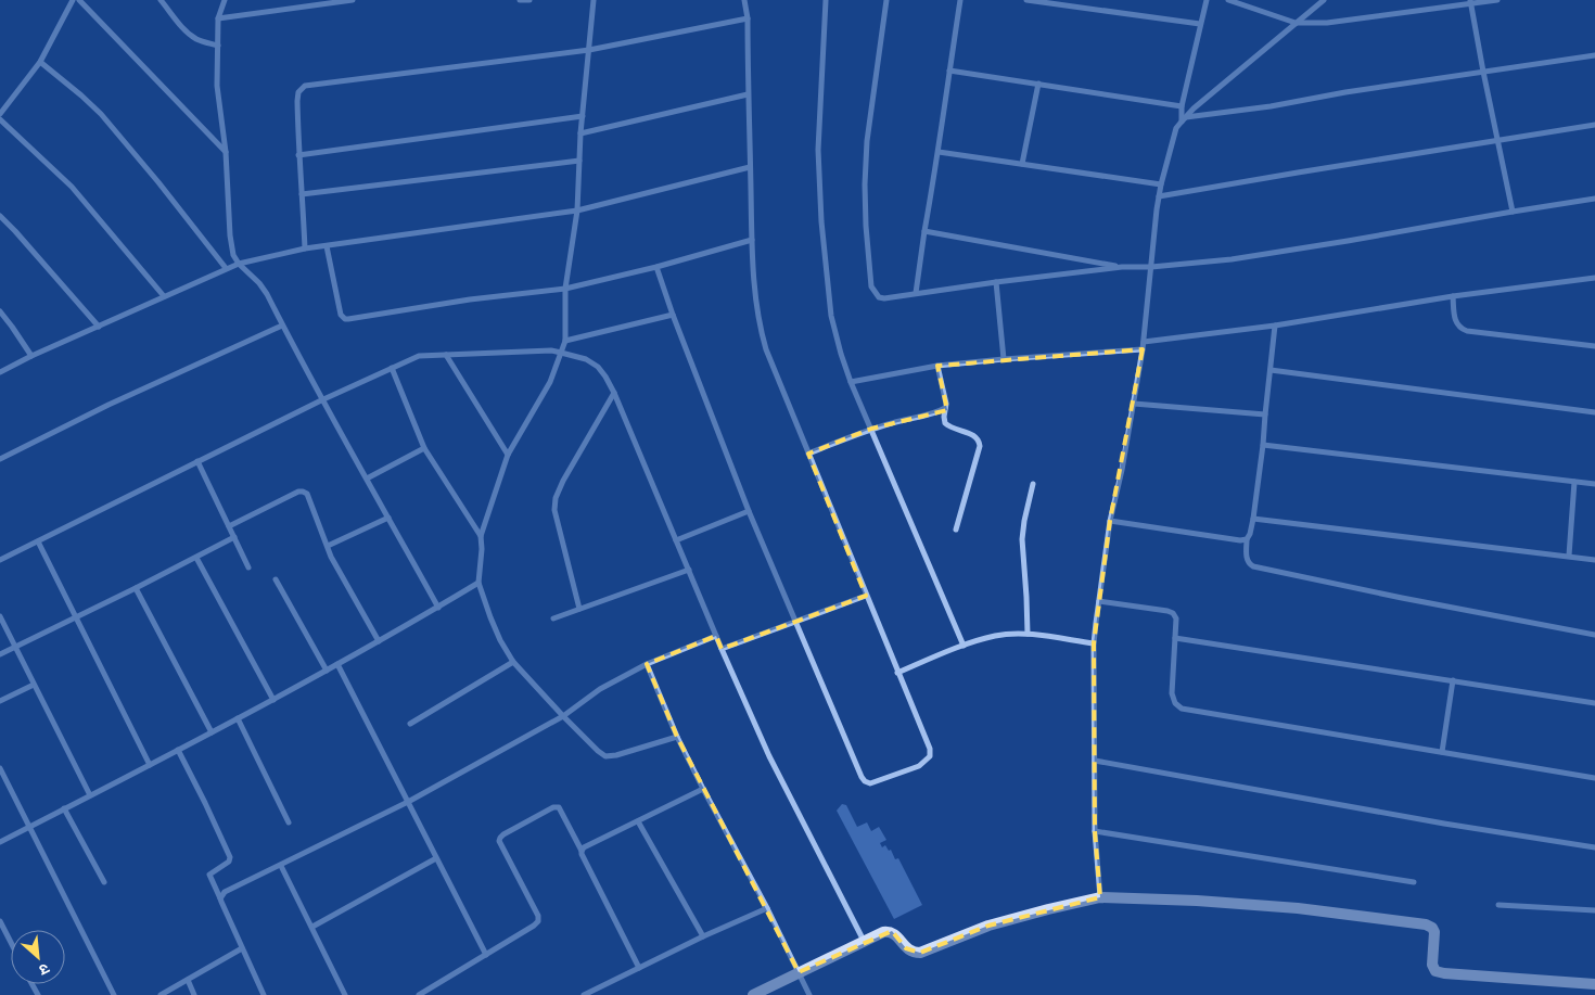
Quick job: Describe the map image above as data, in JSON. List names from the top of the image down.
{
  "north": "bottom right"
}
